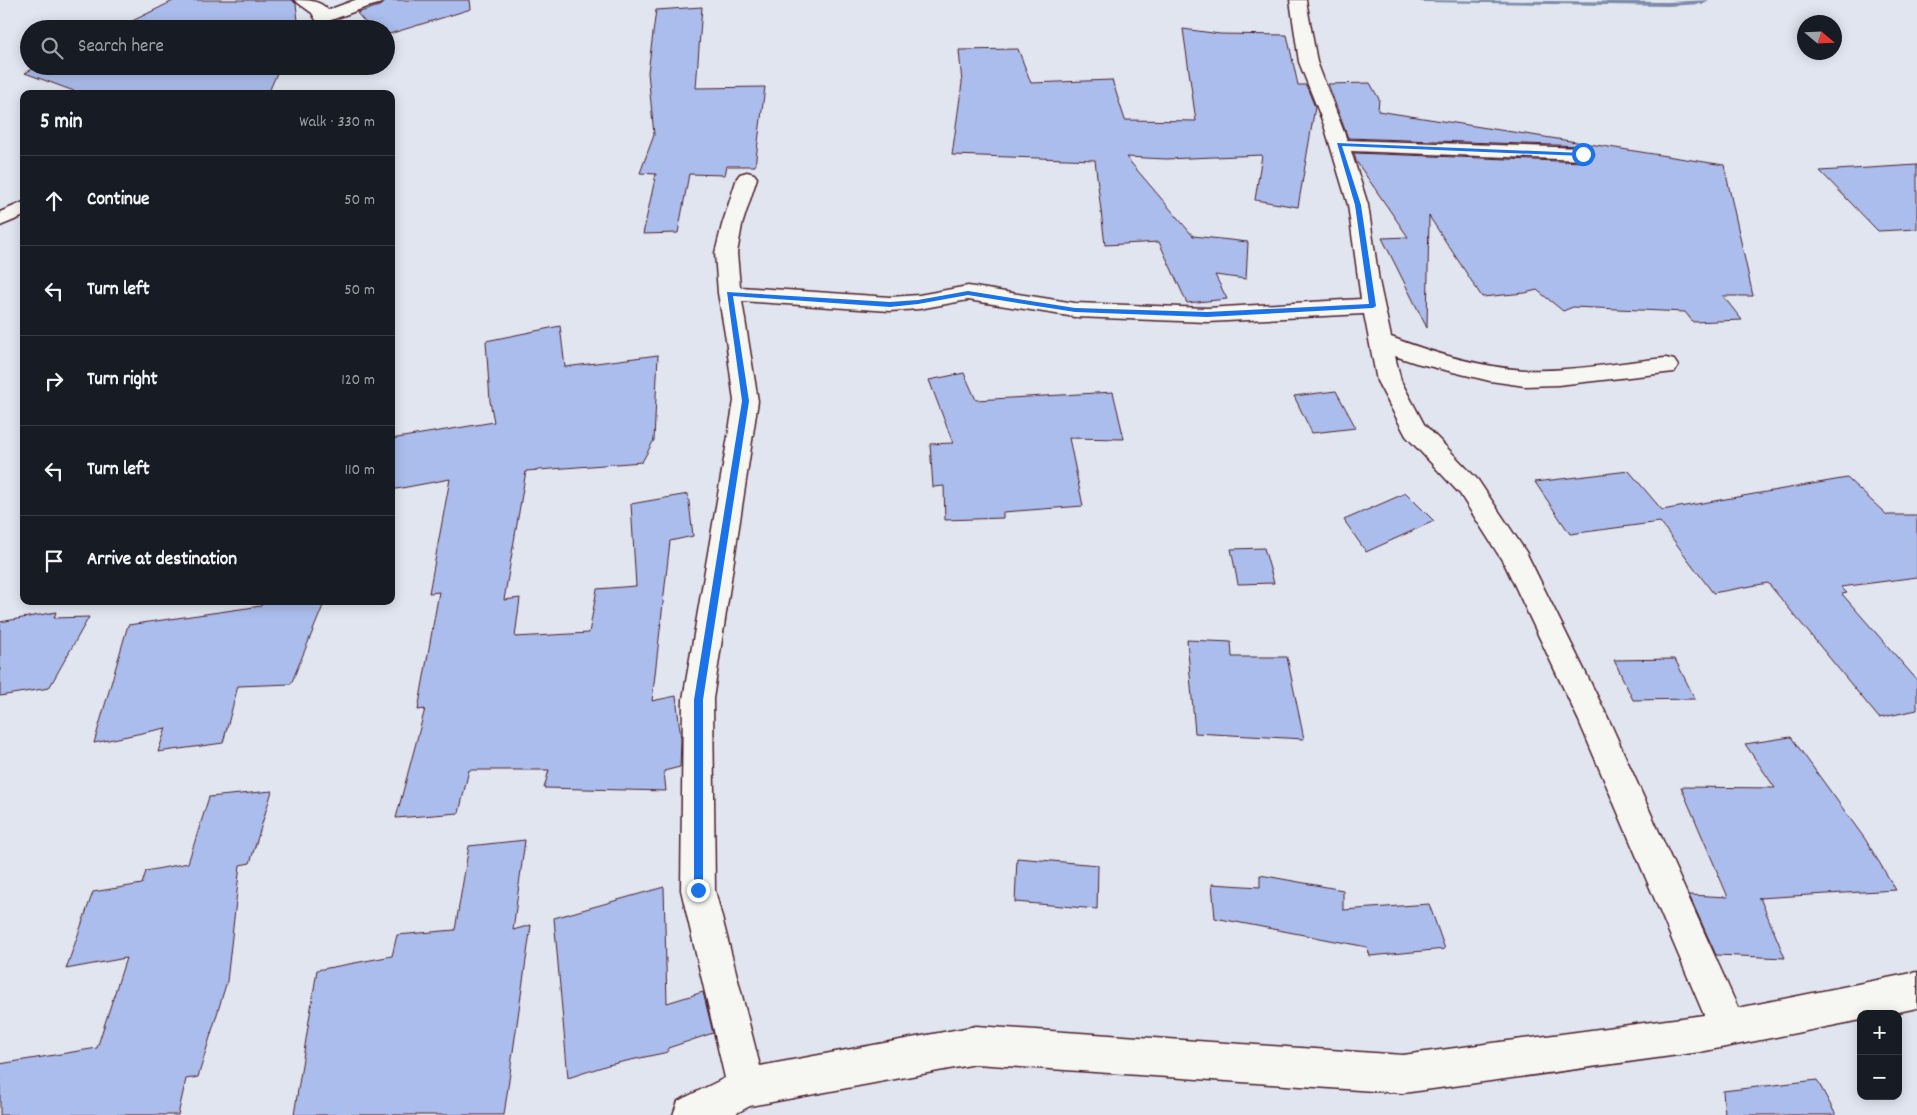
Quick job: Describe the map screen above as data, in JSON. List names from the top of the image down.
{
  "north": "right",
  "page": {
    "search": "Search here",
    "heading": ["5 min", "Walk · 330 m"],
    "list": [
      ["Continue", "50 m"],
      ["Turn left", "50 m"],
      ["Turn right", "120 m"],
      ["Turn left", "110 m"],
      "Arrive at destination"
    ],
    "map_buttons": ["+", "−"]
  }
}
